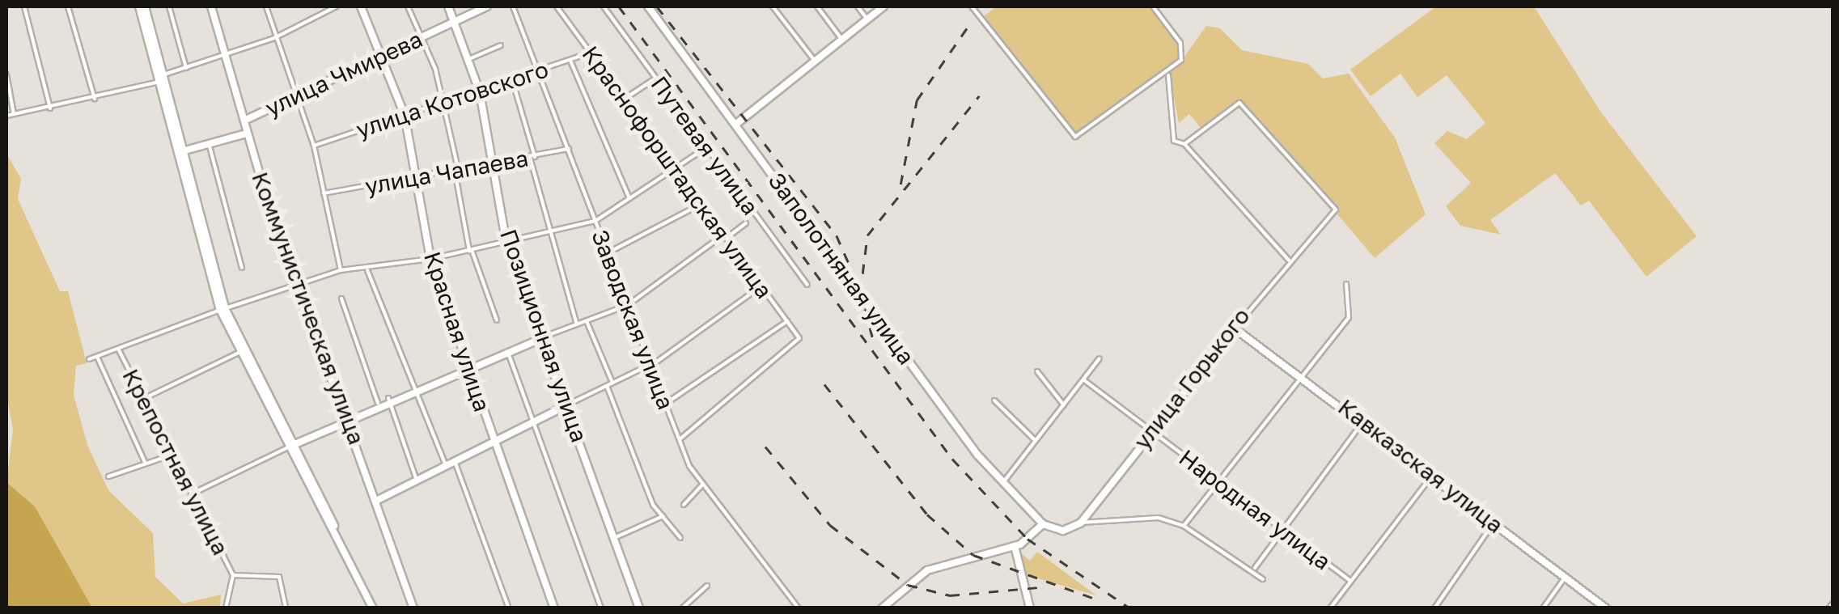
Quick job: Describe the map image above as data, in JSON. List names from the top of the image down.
{
  "streets": {
    "street": [
      "улица Чмирева",
      "улица Котовского",
      "Путевая улица",
      "улица Чапаева",
      "Краснофорштадская улица",
      "Заполотняная улица",
      "Коммунистическая улица",
      "Заводская улица",
      "Красная улица",
      "Позиционная улица",
      "улица Горького",
      "Крепостная улица",
      "Кавказская улица",
      "Народная улица"
    ]
  },
  "crossings": [
    ["улица Чмирева", "Коммунистическая улица"],
    ["улица Чмирева", "Красная улица"],
    ["улица Чмирева", "Позиционная улица"],
    ["улица Котовского", "Краснофорштадская улица"],
    ["улица Котовского", "Заводская улица"],
    ["улица Котовского", "Красная улица"],
    ["улица Котовского", "Позиционная улица"],
    ["улица Чапаева", "Заводская улица"],
    ["улица Чапаева", "Красная улица"],
    ["улица Чапаева", "Позиционная улица"],
    ["Краснофорштадская улица", "Заводская улица"],
    ["улица Горького", "Кавказская улица"],
    ["улица Горького", "Народная улица"]
  ]
}
